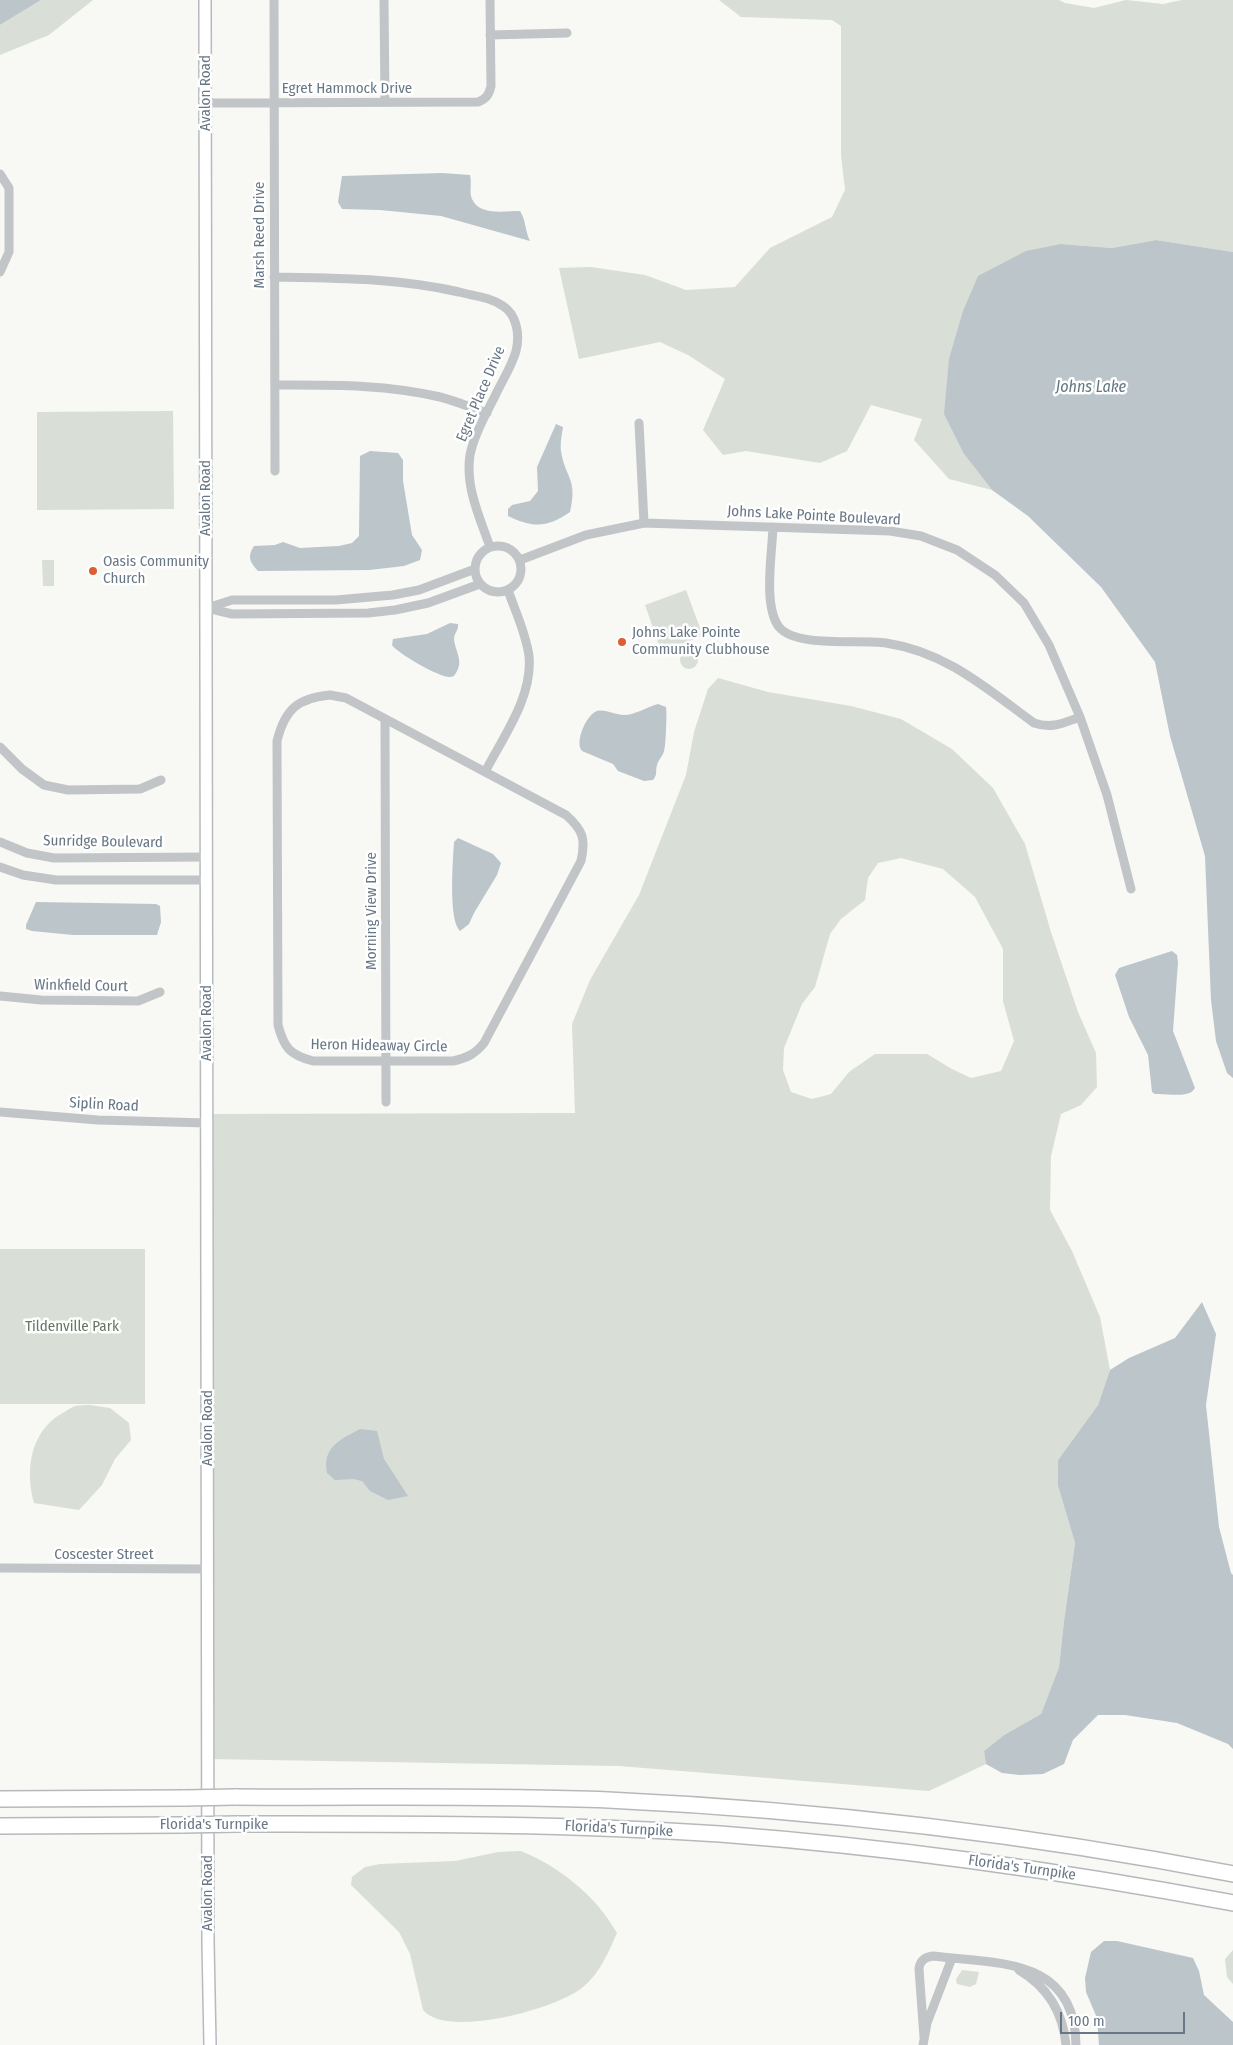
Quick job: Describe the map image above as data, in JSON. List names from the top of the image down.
{
  "streets": {
    "highway": ["Florida's Turnpike"],
    "main road": ["Avalon Road"],
    "street": [
      "Egret Hammock Drive",
      "Marsh Reed Drive",
      "Egret Place Drive",
      "Johns Lake Pointe Boulevard",
      "Sunridge Boulevard",
      "Morning View Drive",
      "Winkfield Court",
      "Heron Hideaway Circle",
      "Siplin Road",
      "Coscester Street"
    ]
  },
  "crossings": [
    ["Egret Hammock Drive", "Avalon Road"],
    ["Egret Hammock Drive", "Marsh Reed Drive"],
    ["Avalon Road", "Sunridge Boulevard"],
    ["Avalon Road", "Siplin Road"],
    ["Avalon Road", "Coscester Street"],
    ["Marsh Reed Drive", "Egret Place Drive"],
    ["Egret Place Drive", "Johns Lake Pointe Boulevard"],
    ["Morning View Drive", "Heron Hideaway Circle"]
  ],
  "water": ["Johns Lake"],
  "parks": ["Tildenville Park"],
  "places": ["Oasis Community Church", "Johns Lake Pointe Community Clubhouse"],
  "scale_bar": "100 m"
}
